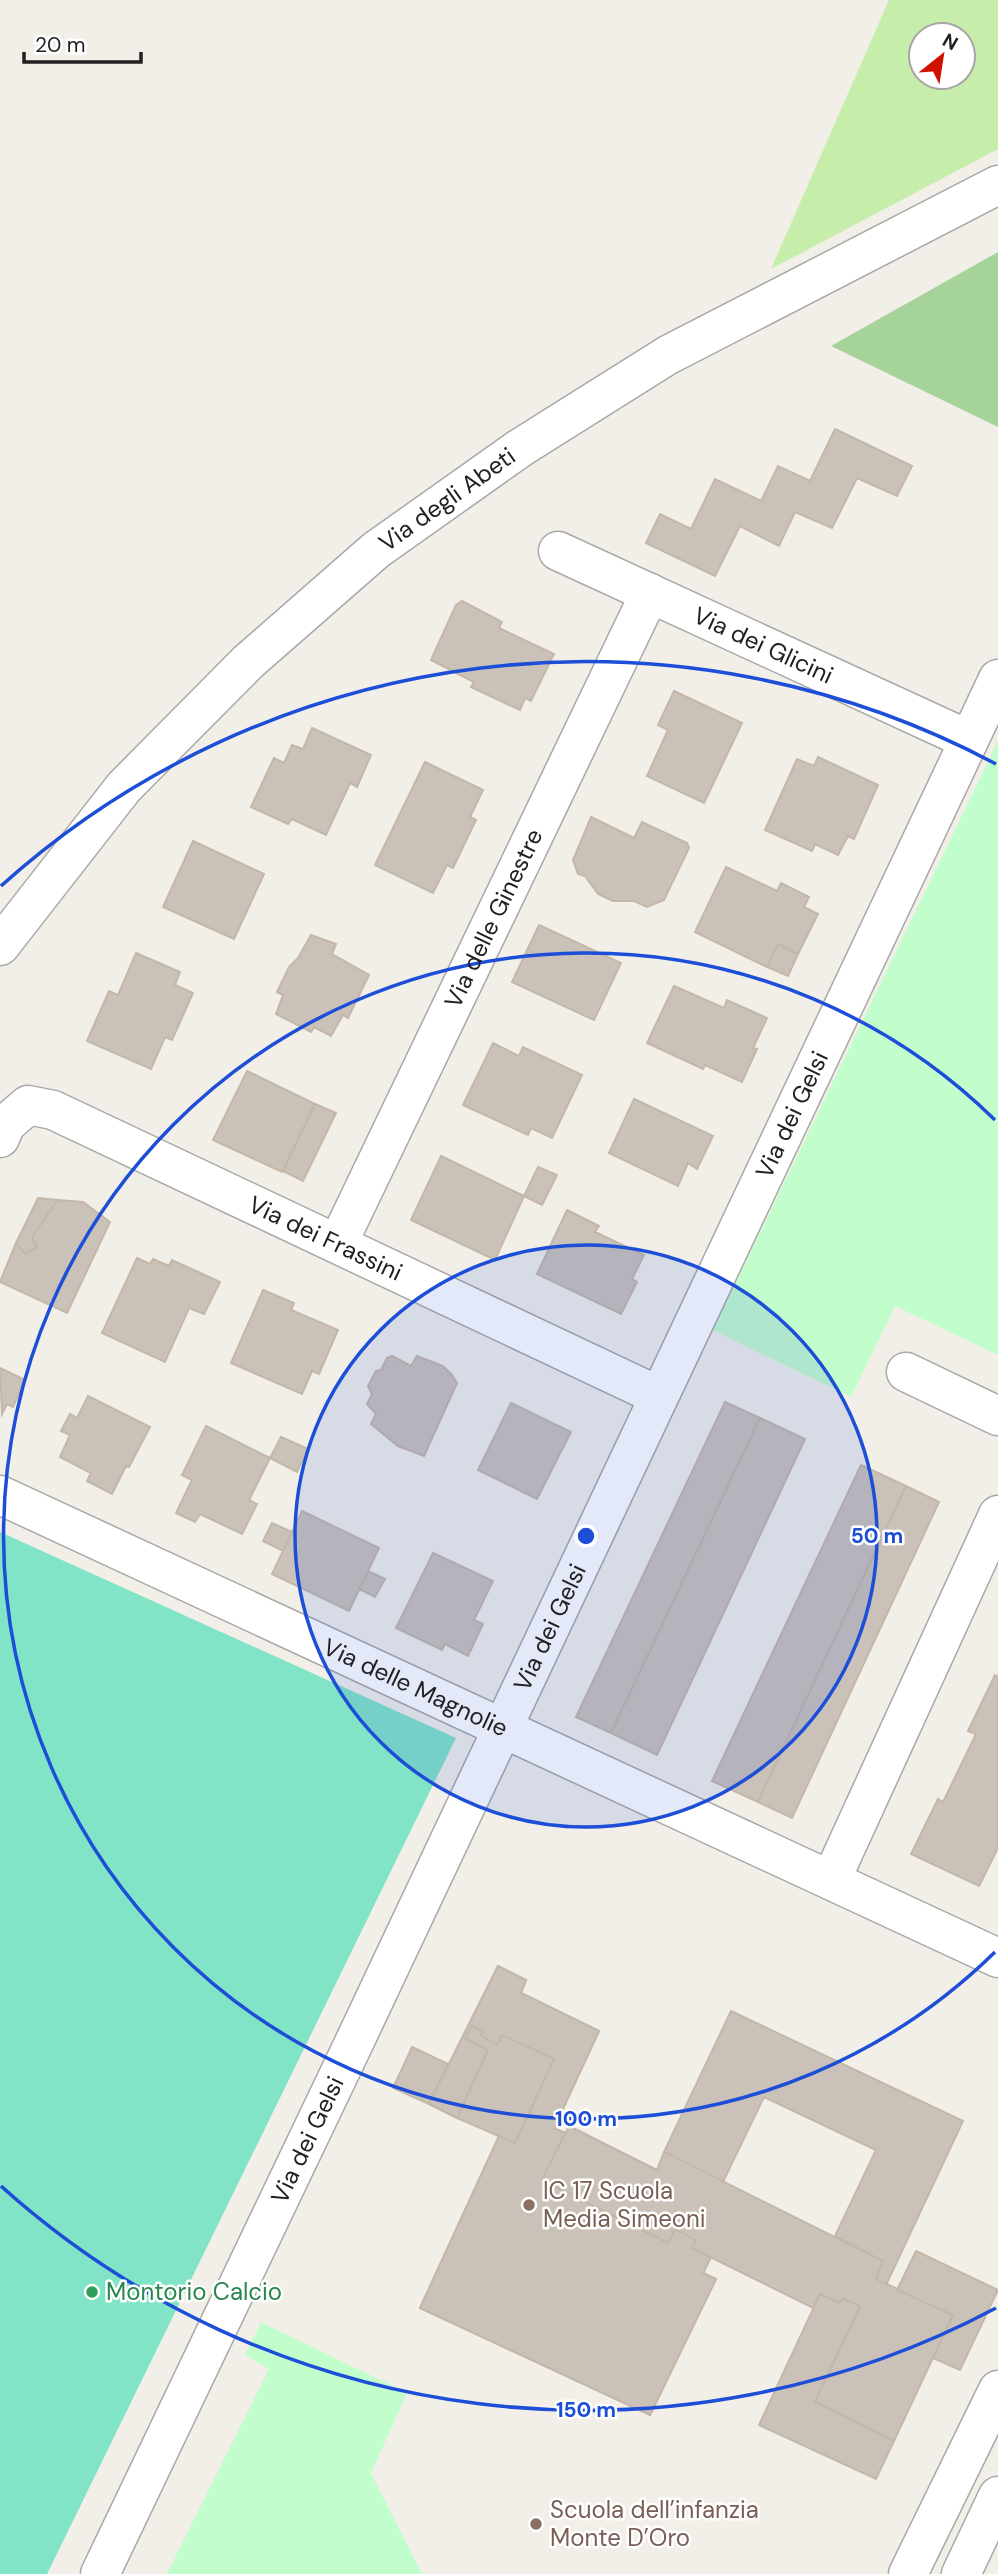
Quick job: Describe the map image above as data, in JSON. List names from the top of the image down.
{
  "streets": {
    "street": [
      "Via degli Abeti",
      "Via dei Glicini",
      "Via delle Ginestre",
      "Via dei Gelsi",
      "Via dei Frassini",
      "Via delle Magnolie"
    ]
  },
  "crossings": [
    ["Via dei Glicini", "Via delle Ginestre"],
    ["Via dei Glicini", "Via dei Gelsi"],
    ["Via delle Ginestre", "Via dei Frassini"],
    ["Via dei Gelsi", "Via dei Frassini"],
    ["Via dei Gelsi", "Via delle Magnolie"]
  ],
  "places": ["IC 17 Scuola Media Simeoni", "Montorio Calcio", "Scuola dell’infanzia Monte D’Oro"],
  "scale_bar": "20 m",
  "north": "top right",
  "rings": ["50 m", "100 m", "150 m"]
}
